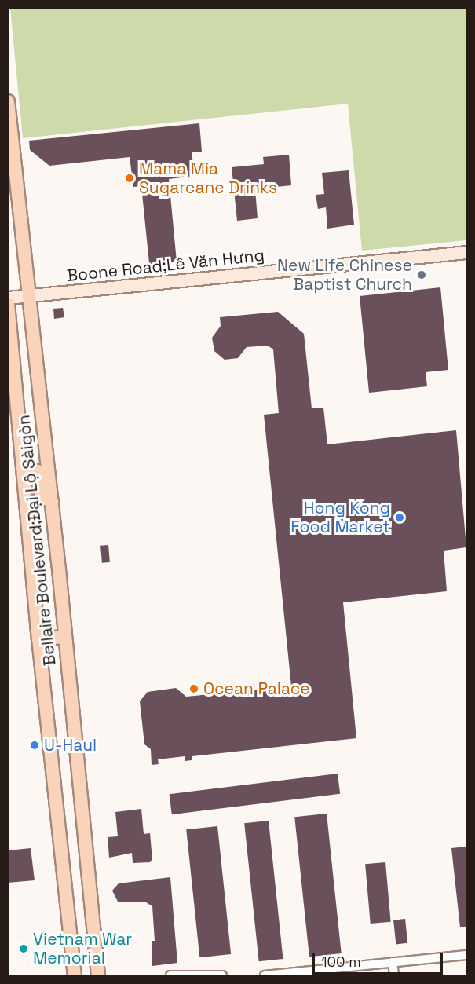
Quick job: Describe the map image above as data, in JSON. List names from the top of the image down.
{
  "streets": {
    "main road": ["Bellaire Boulevard;Đại Lộ Sàigòn"],
    "street": ["Boone Road;Lê Văn Hưng"]
  },
  "crossings": [
    ["Boone Road;Lê Văn Hưng", "Bellaire Boulevard;Đại Lộ Sàigòn"]
  ],
  "places": [
    "Mama Mia Sugarcane Drinks",
    "New Life Chinese Baptist Church",
    "Hong Kong Food Market",
    "Ocean Palace",
    "U-Haul",
    "Vietnam War Memorial"
  ],
  "scale_bar": "100 m"
}
